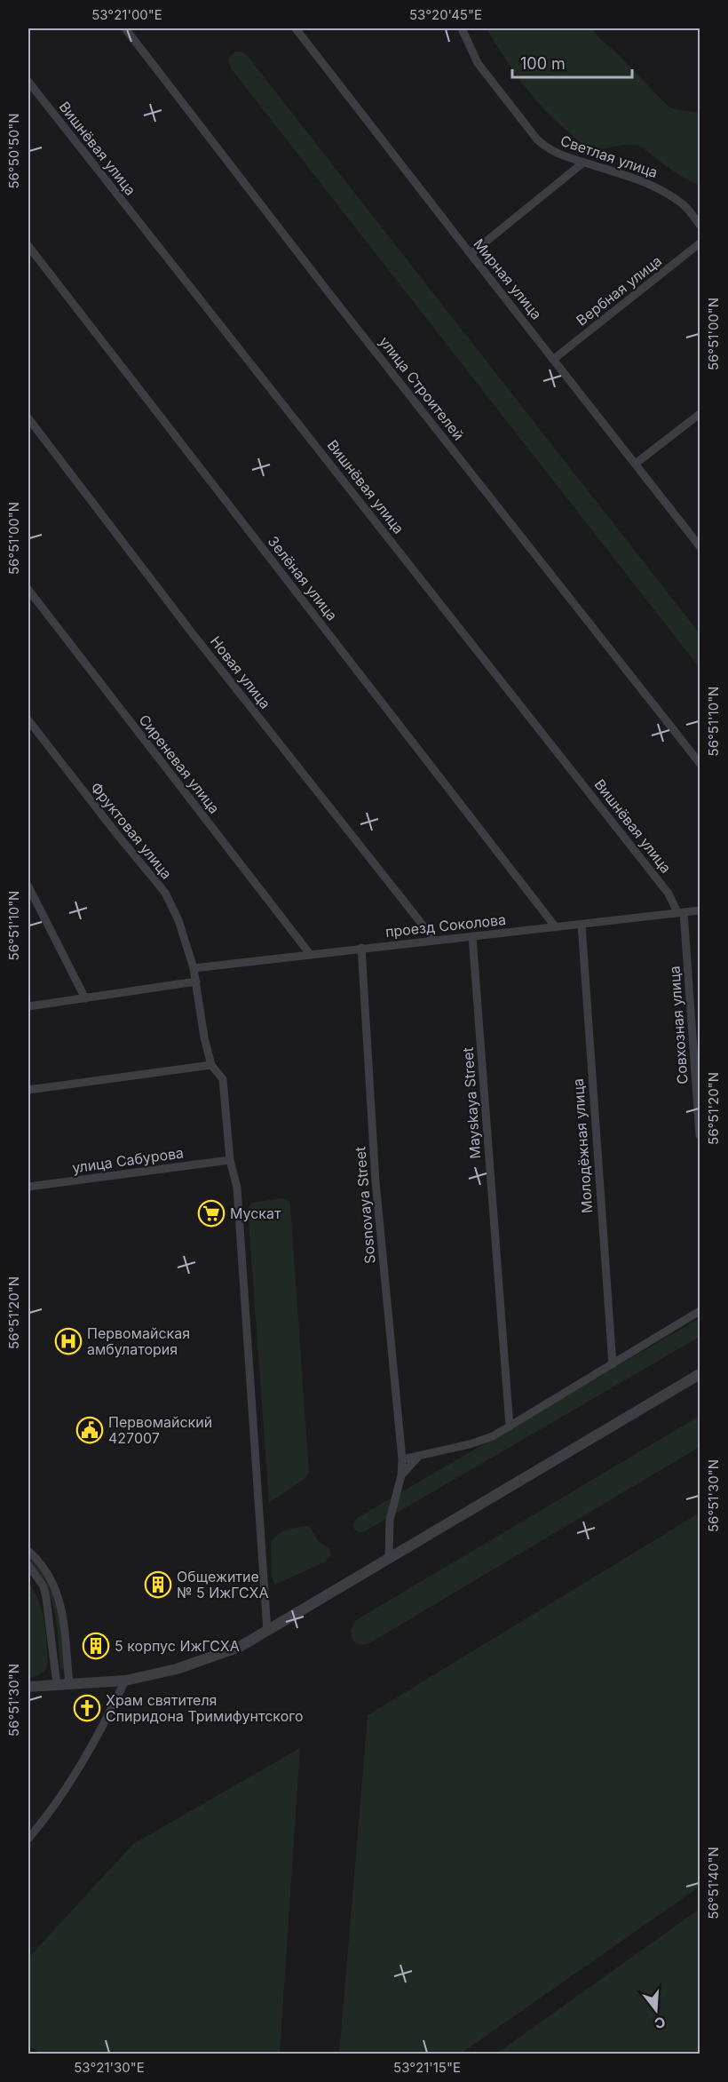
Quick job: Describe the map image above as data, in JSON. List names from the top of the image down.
{
  "streets": {
    "street": [
      "Вишнёвая улица",
      "Светлая улица",
      "Мирная улица",
      "Вербная улица",
      "улица Строителей",
      "Зелёная улица",
      "Новая улица",
      "Сиреневая улица",
      "Фруктовая улица",
      "проезд Соколова",
      "Совхозная улица",
      "Mayskaya Street",
      "Молодёжная улица",
      "улица Сабурова",
      "Sosnovaya Street"
    ]
  },
  "crossings": [
    ["Вишнёвая улица", "проезд Соколова"],
    ["Вишнёвая улица", "Совхозная улица"],
    ["Мирная улица", "Вербная улица"],
    ["Зелёная улица", "проезд Соколова"],
    ["Новая улица", "проезд Соколова"],
    ["Сиреневая улица", "проезд Соколова"],
    ["Фруктовая улица", "проезд Соколова"],
    ["Фруктовая улица", "улица Сабурова"],
    ["проезд Соколова", "Совхозная улица"],
    ["проезд Соколова", "Mayskaya Street"],
    ["проезд Соколова", "Молодёжная улица"],
    ["проезд Соколова", "Sosnovaya Street"]
  ],
  "places": {
    "supermarket": ["Мускат"],
    "hospital": ["Первомайская амбулатория"],
    "public building": ["Первомайский 427007"],
    "building": ["Общежитие № 5 ИжГСХА", "5 корпус ИжГСХА"],
    "church": ["Храм святителя Спиридона Тримифунтского"]
  },
  "scale_bar": "100 m",
  "north": "bottom",
  "coordinates": [
    "53°21'00\"E",
    "53°20'45\"E",
    "56°50'50\"N",
    "56°51'00\"N",
    "56°51'10\"N",
    "56°51'20\"N",
    "56°51'30\"N",
    "56°51'40\"N",
    "53°21'30\"E",
    "53°21'15\"E"
  ]
}
